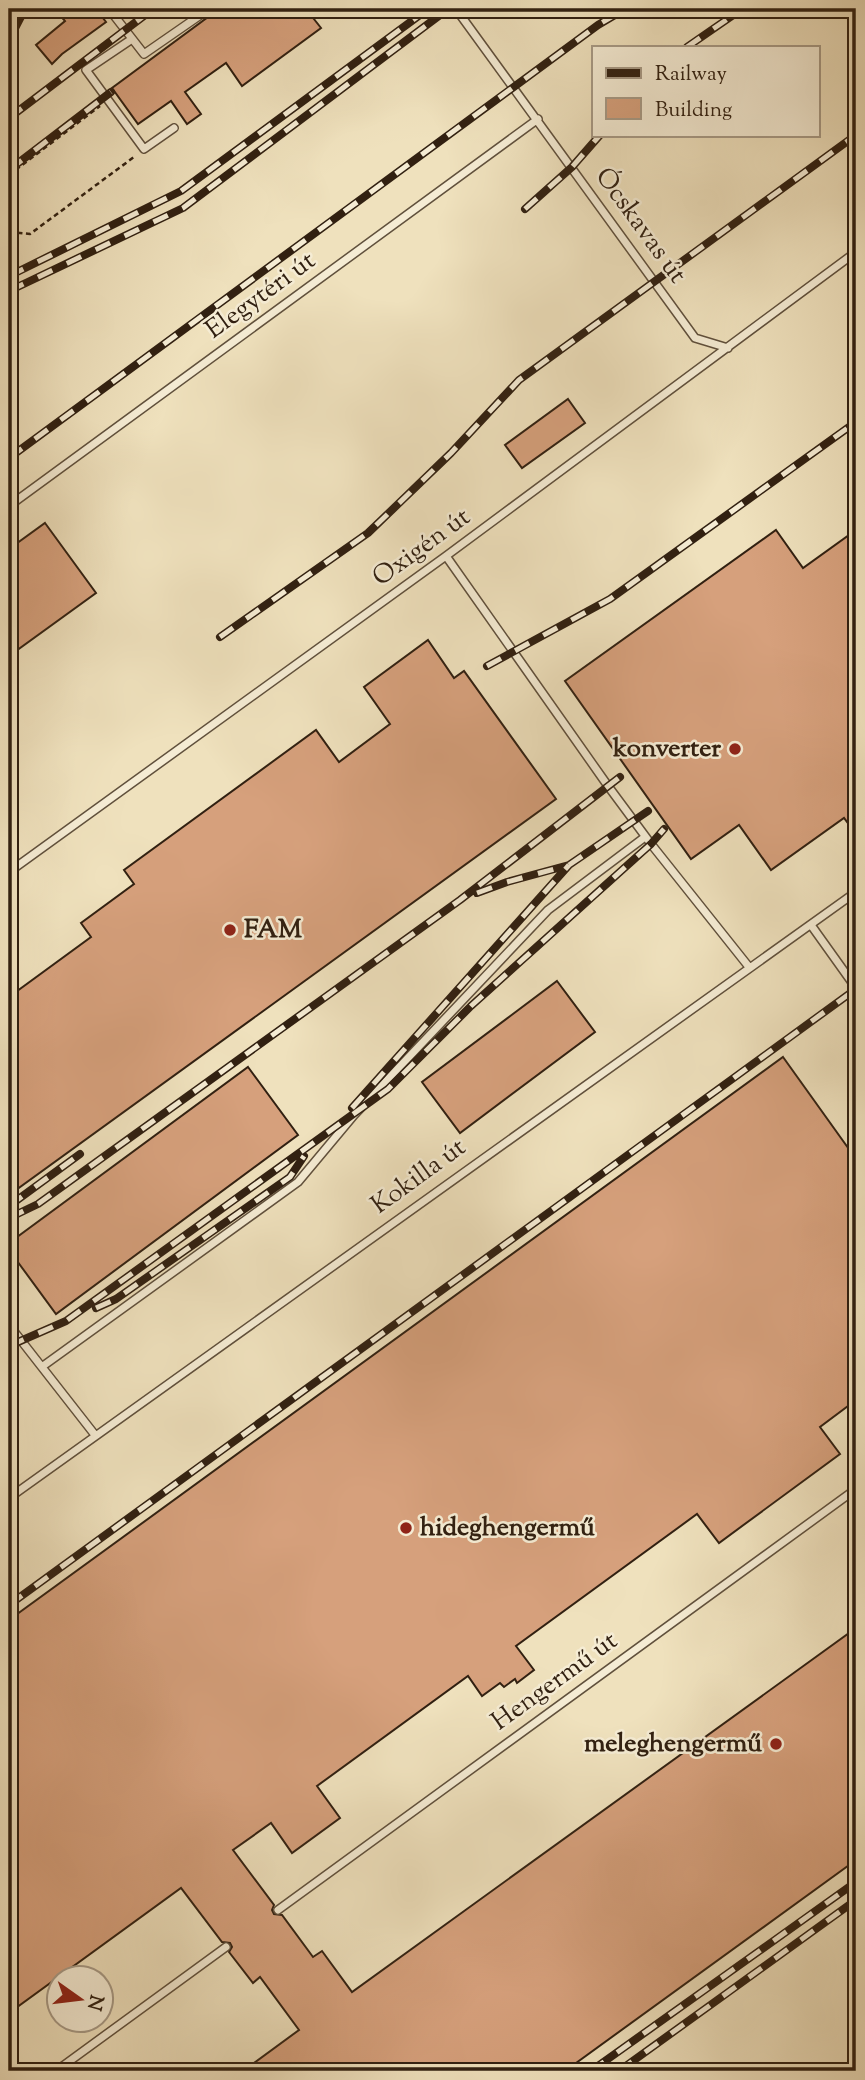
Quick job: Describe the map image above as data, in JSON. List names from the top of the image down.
{
  "streets": {
    "lane": [
      "Ócskavas út",
      "Elegytéri út",
      "Oxigén út",
      "Kokilla út",
      "Hengermű út"
    ]
  },
  "crossings": [
    ["Ócskavas út", "Elegytéri út"],
    ["Ócskavas út", "Oxigén út"]
  ],
  "places": [
    "konverter",
    "FAM",
    "hideghengermű",
    "meleghengermű"
  ],
  "legend": ["Railway", "Building"],
  "north": "right"
}
